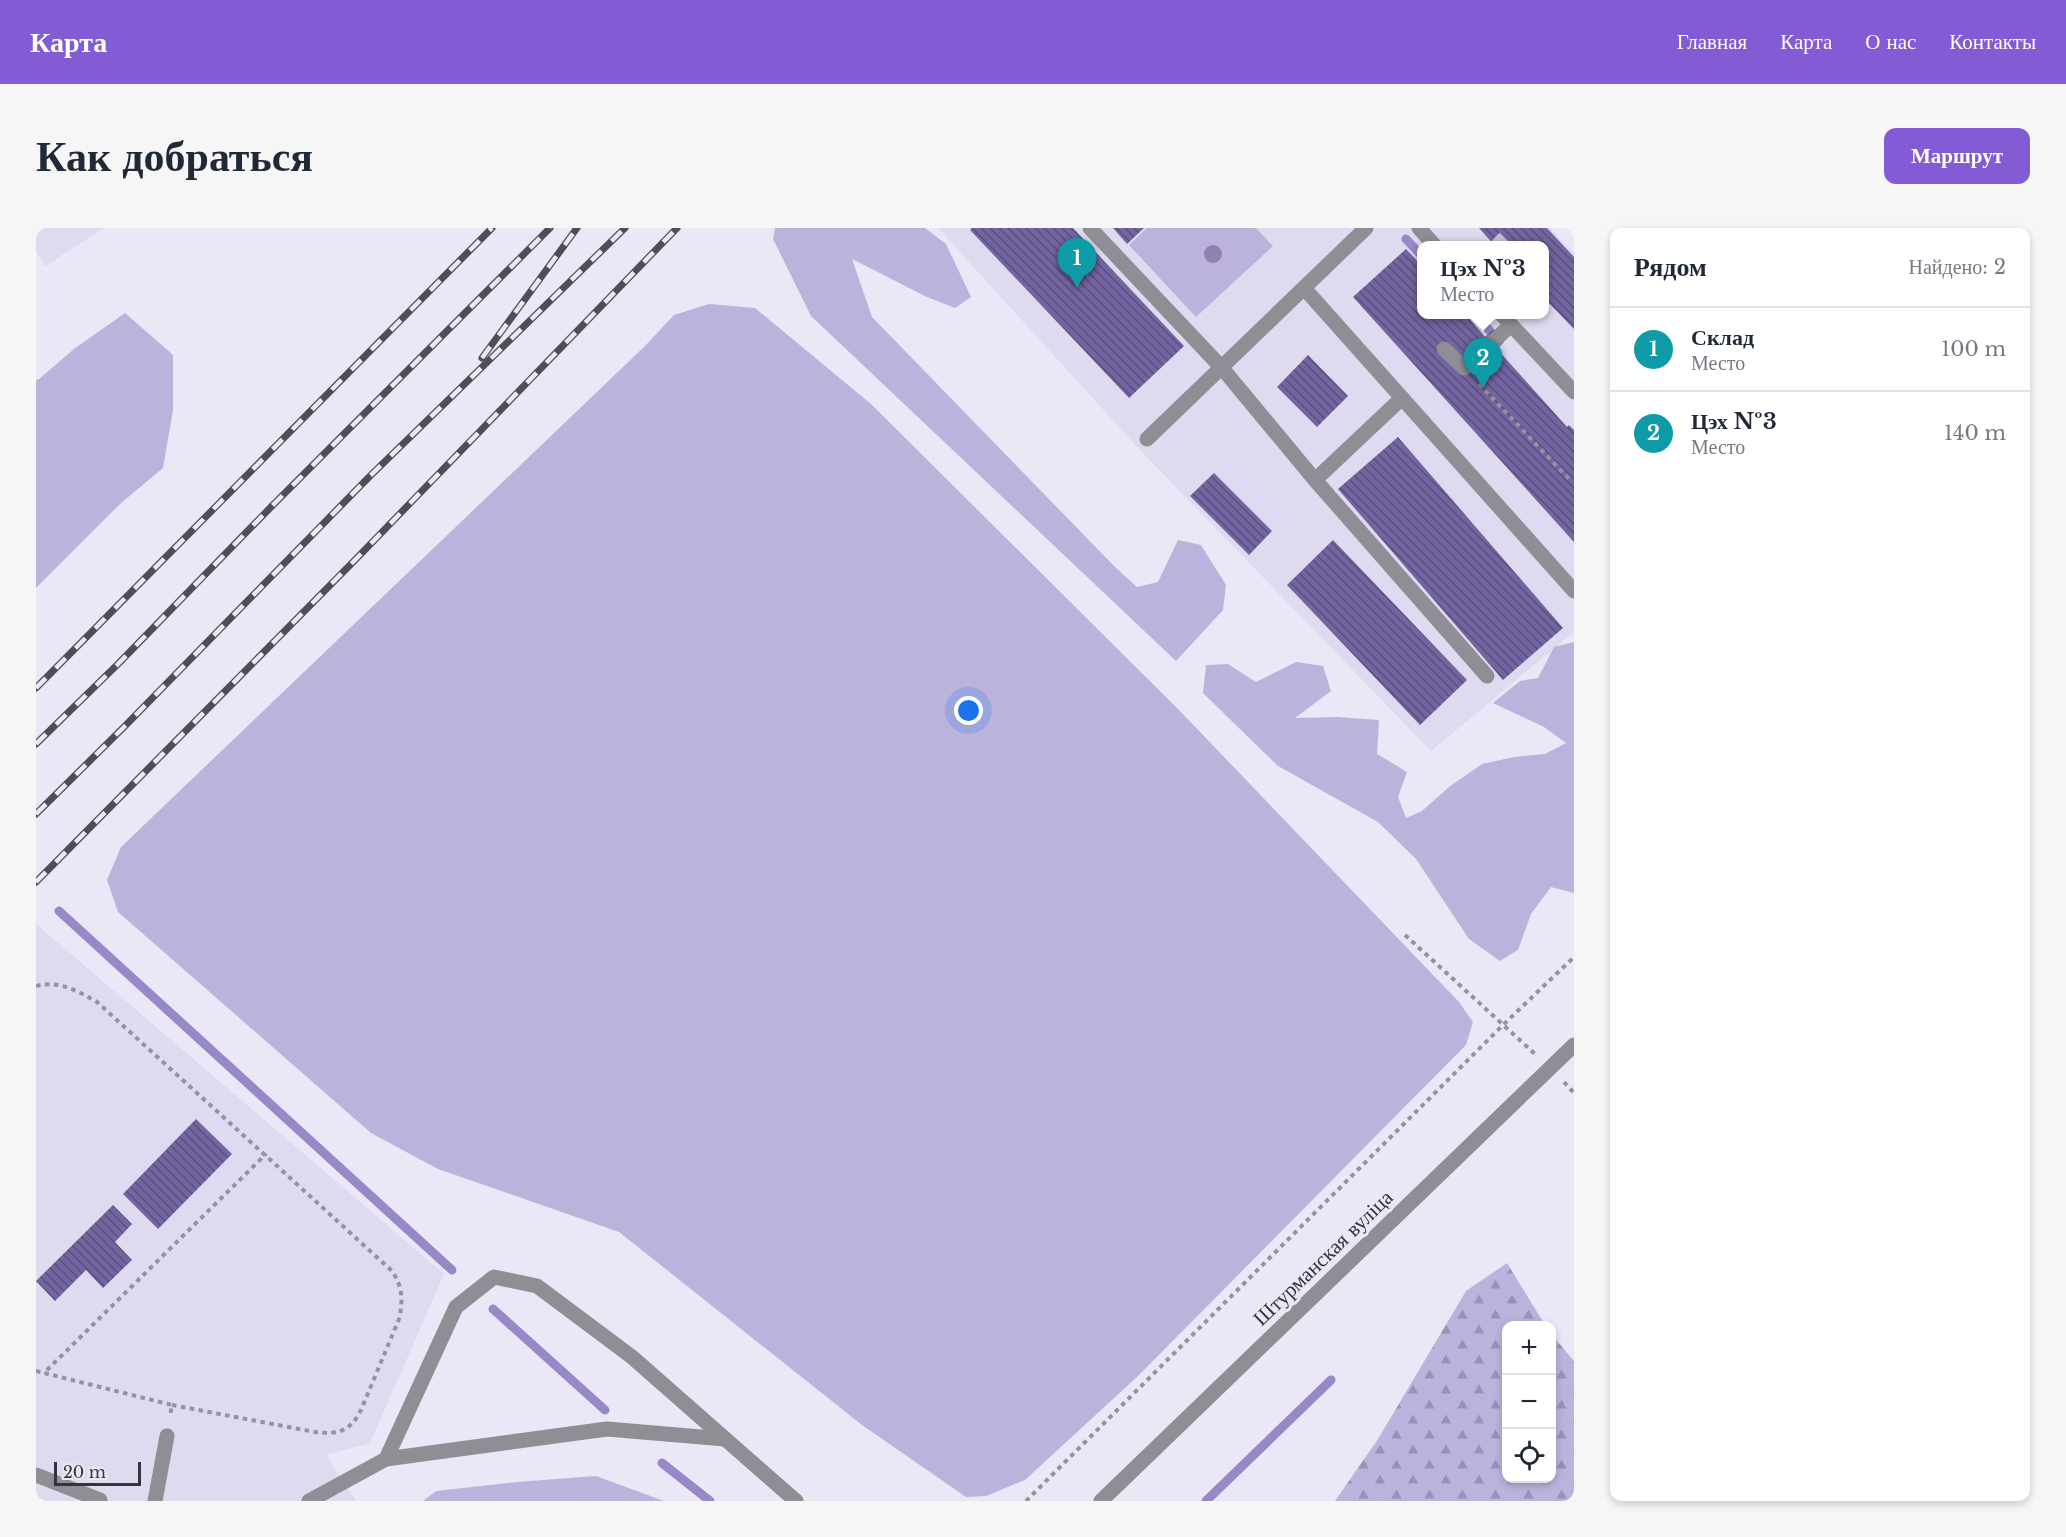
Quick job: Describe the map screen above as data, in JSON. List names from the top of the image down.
{
  "streets": {
    "street": ["Штурманская вуліца"]
  },
  "scale_bar": "20 m",
  "page": {
    "header": "Карта",
    "nav": [
      "Главная",
      "Карта",
      "О нас",
      "Контакты"
    ],
    "buttons": "Маршрут",
    "title": "Как добраться",
    "heading": ["Рядом", "Найдено: 2"],
    "pins": ["1", "2"],
    "popup": ["Цэх №3", "Место"],
    "list": [
      {
        "mark": "1",
        "name": "Склад",
        "note": "Место",
        "value": "100 m"
      },
      {
        "mark": "2",
        "name": "Цэх №3",
        "note": "Место",
        "value": "140 m"
      }
    ],
    "map_buttons": ["+", "−"],
    "scale": "20 m"
  }
}
